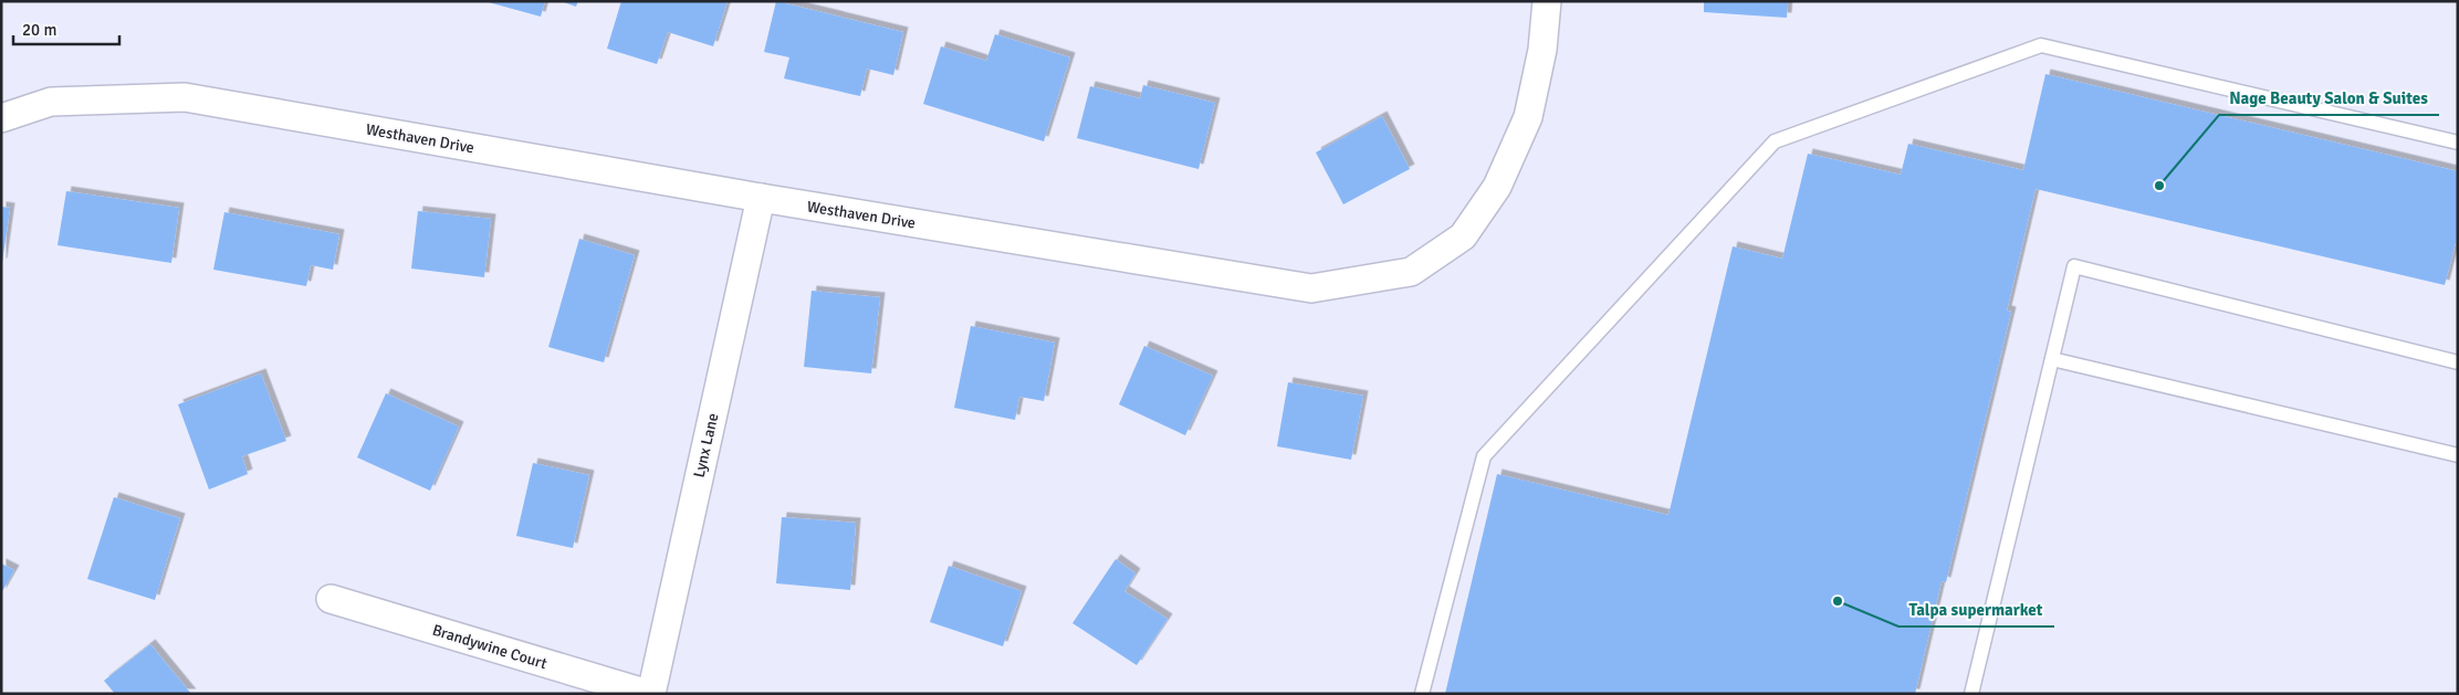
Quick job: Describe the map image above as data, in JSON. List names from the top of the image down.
{
  "streets": {
    "street": ["Westhaven Drive", "Lynx Lane", "Brandywine Court"]
  },
  "crossings": [
    ["Westhaven Drive", "Lynx Lane"],
    ["Lynx Lane", "Brandywine Court"]
  ],
  "places": ["Nage Beauty Salon & Suites", "Talpa supermarket"],
  "scale_bar": "20 m"
}
